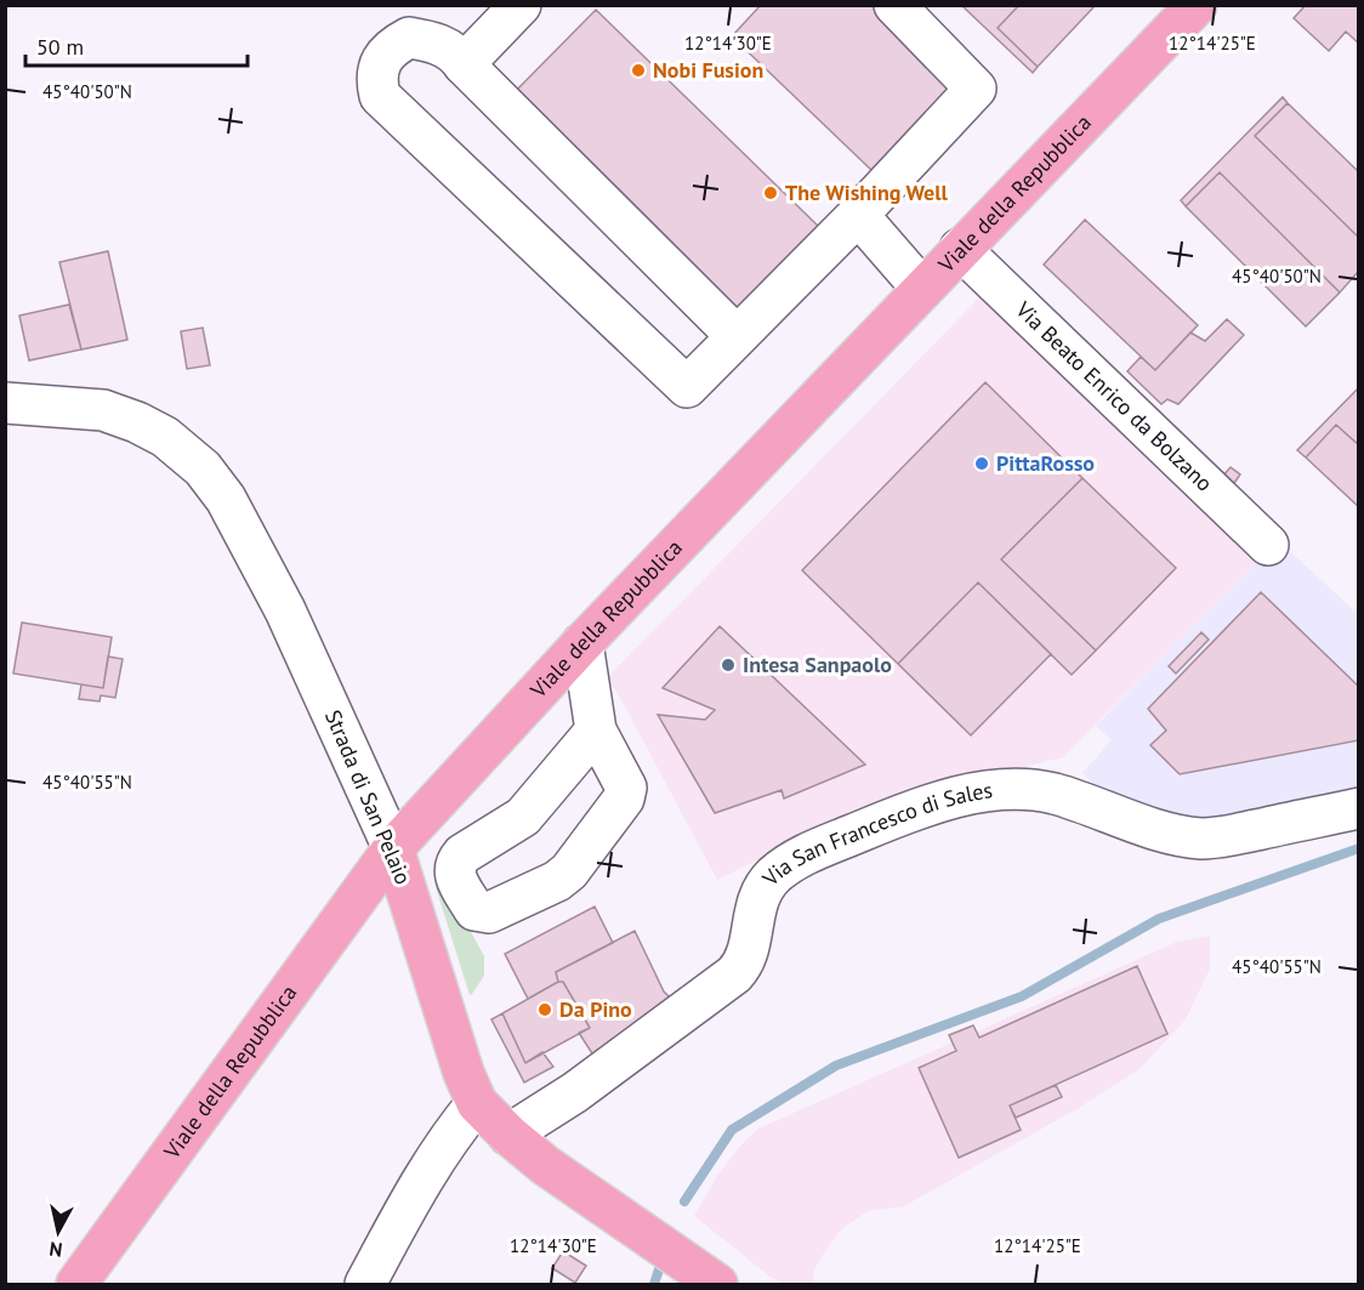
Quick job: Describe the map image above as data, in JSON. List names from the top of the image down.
{
  "streets": {
    "main road": ["Viale della Repubblica", "Strada di San Pelaio"],
    "street": ["Via Beato Enrico da Bolzano", "Via San Francesco di Sales"]
  },
  "crossings": [
    ["Viale della Repubblica", "Via Beato Enrico da Bolzano"],
    ["Viale della Repubblica", "Strada di San Pelaio"],
    ["Strada di San Pelaio", "Via San Francesco di Sales"]
  ],
  "places": [
    "Nobi Fusion",
    "The Wishing Well",
    "PittaRosso",
    "Intesa Sanpaolo",
    "Da Pino"
  ],
  "scale_bar": "50 m",
  "north": "bottom",
  "coordinates": [
    "12°14'30\"E",
    "12°14'25\"E",
    "45°40'50\"N",
    "45°40'55\"N"
  ]
}
